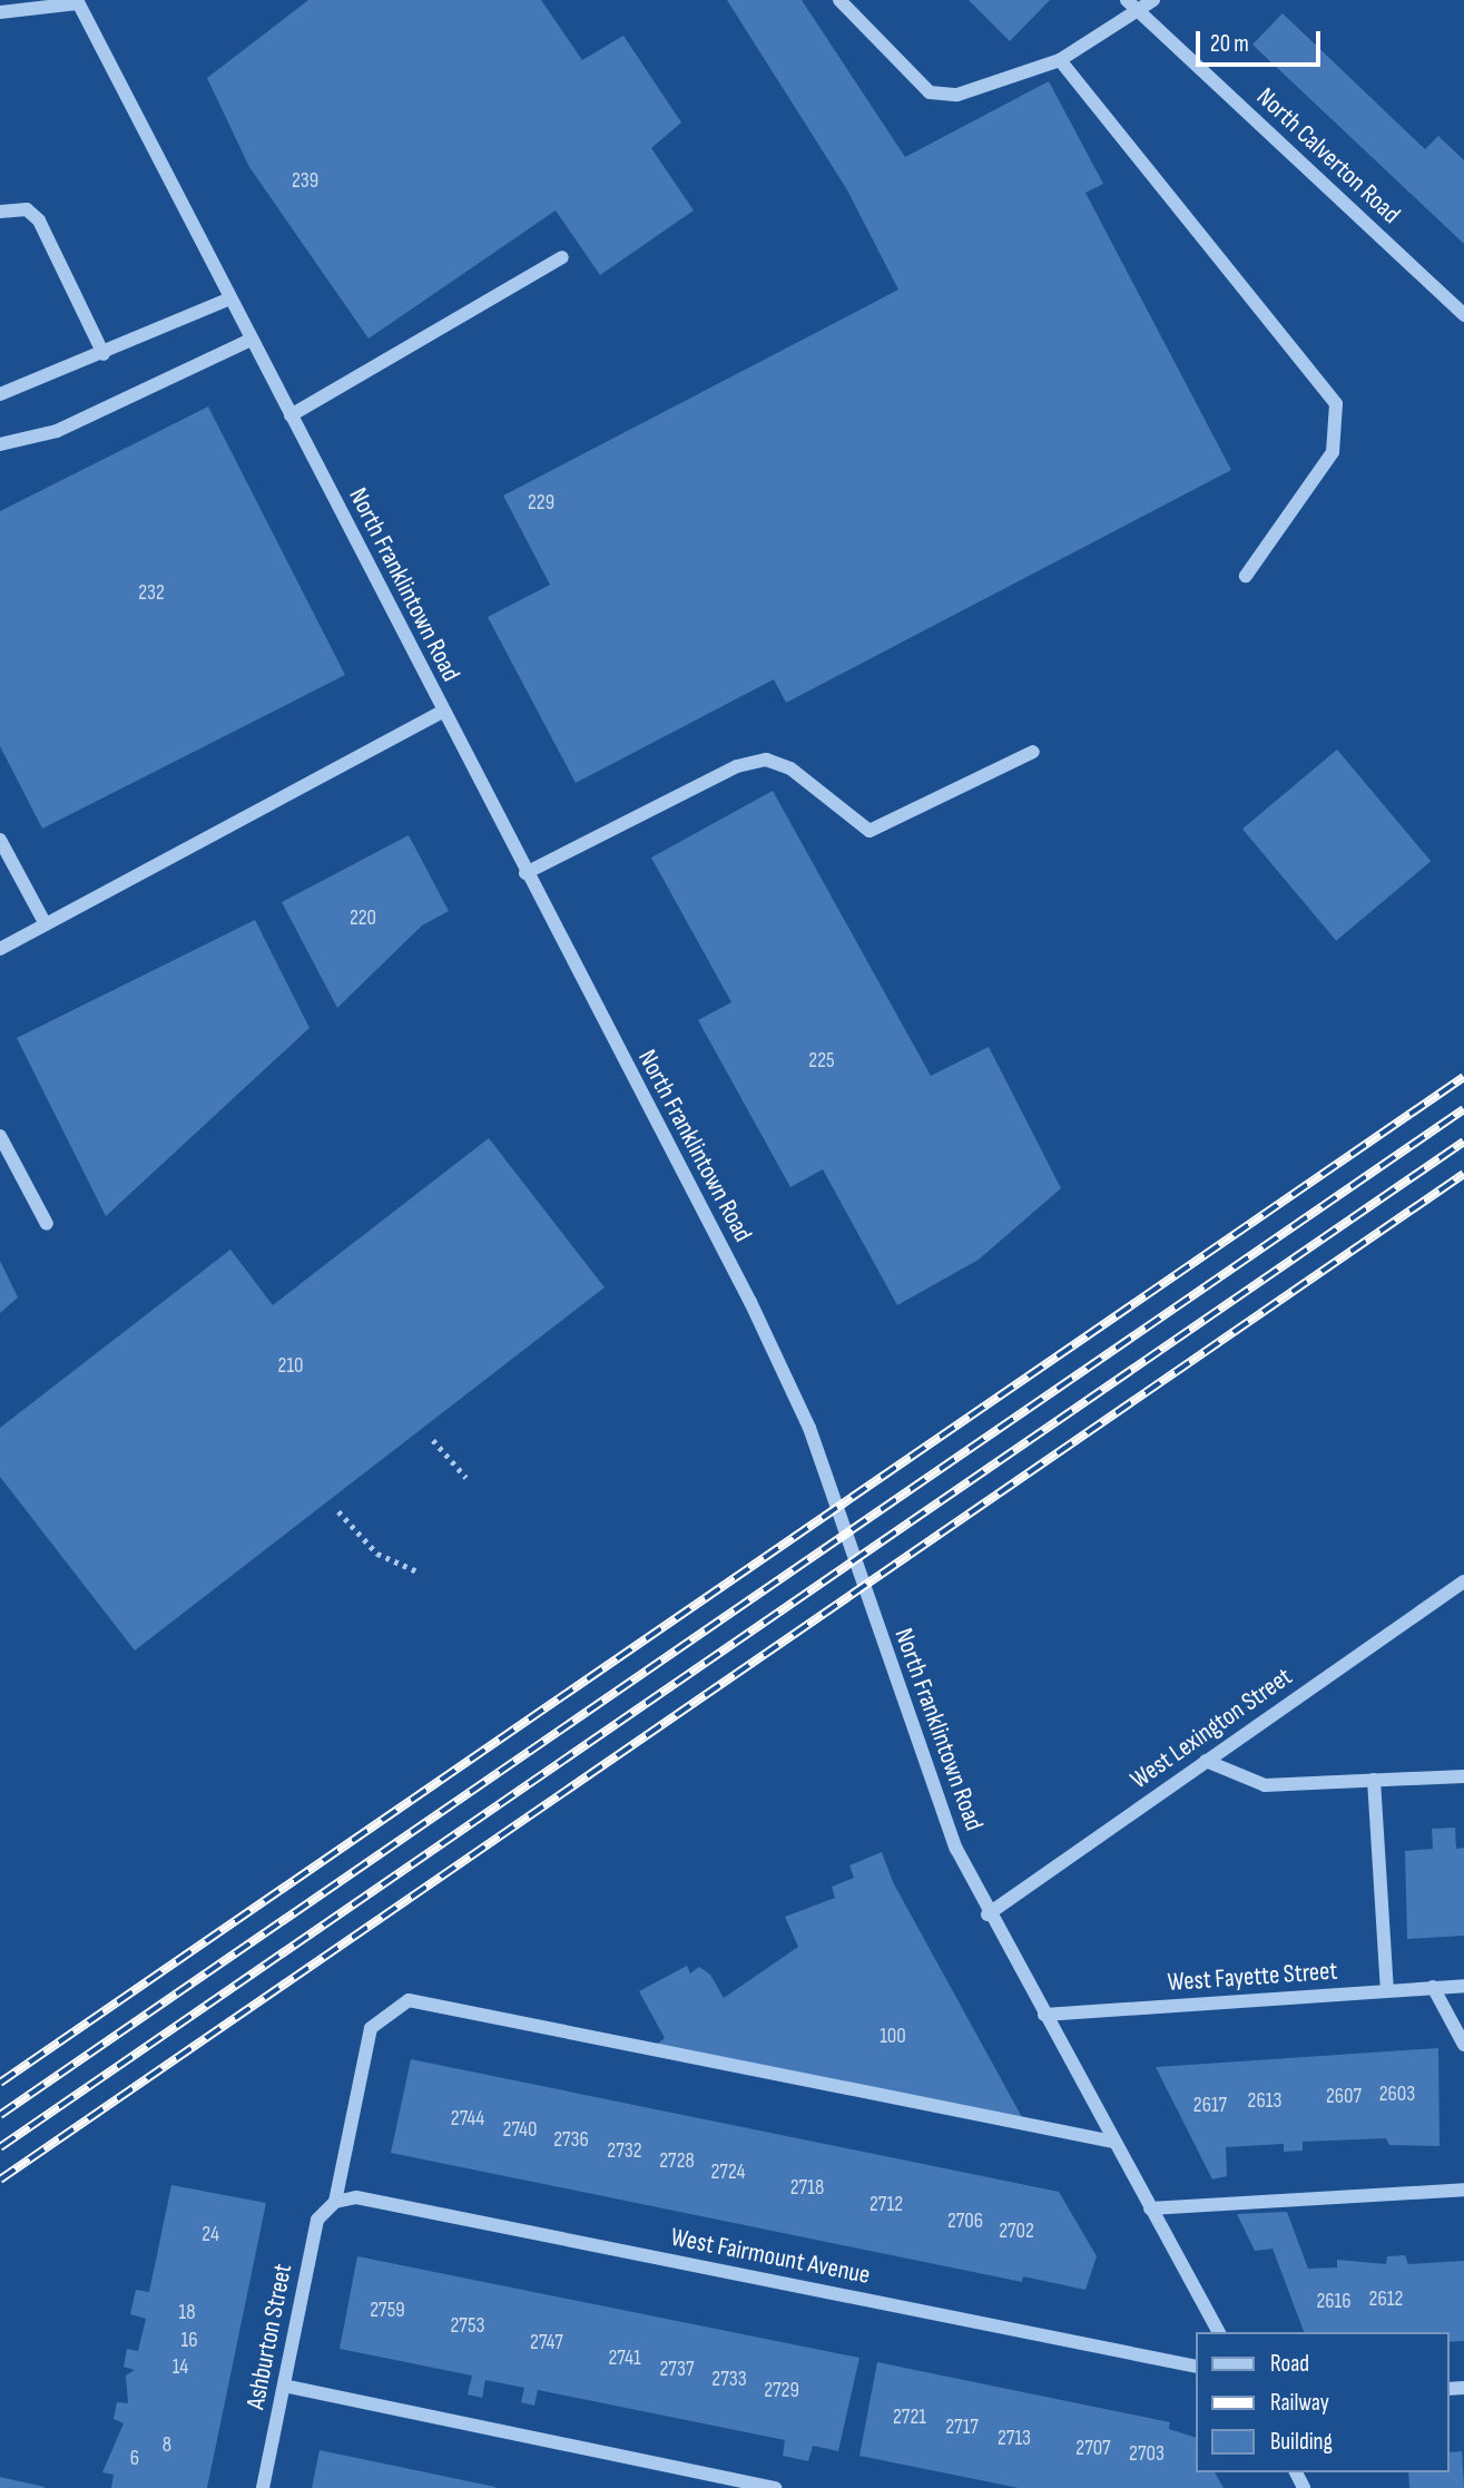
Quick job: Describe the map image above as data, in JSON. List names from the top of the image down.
{
  "streets": {
    "street": [
      "North Calverton Road",
      "North Franklintown Road",
      "West Lexington Street",
      "West Fayette Street",
      "West Fairmount Avenue",
      "Ashburton Street"
    ]
  },
  "crossings": [
    ["North Franklintown Road", "West Lexington Street"],
    ["North Franklintown Road", "West Fayette Street"],
    ["West Fairmount Avenue", "Ashburton Street"]
  ],
  "house_numbers": [
    "239",
    "229",
    "232",
    "220",
    "225",
    "210",
    "100",
    "2603",
    "2607",
    "2613",
    "2617",
    "2744",
    "2740",
    "2736",
    "2732",
    "2728",
    "2724",
    "2718",
    "2712",
    "2706",
    "2702",
    "24",
    "2612",
    "2616",
    "2759",
    "18",
    "2753",
    "16",
    "2747",
    "2741",
    "14",
    "2737",
    "2733",
    "2729",
    "2721",
    "2717",
    "2713",
    "8",
    "2707",
    "2703",
    "6"
  ],
  "legend": ["Road", "Railway", "Building"],
  "scale_bar": "20 m"
}
